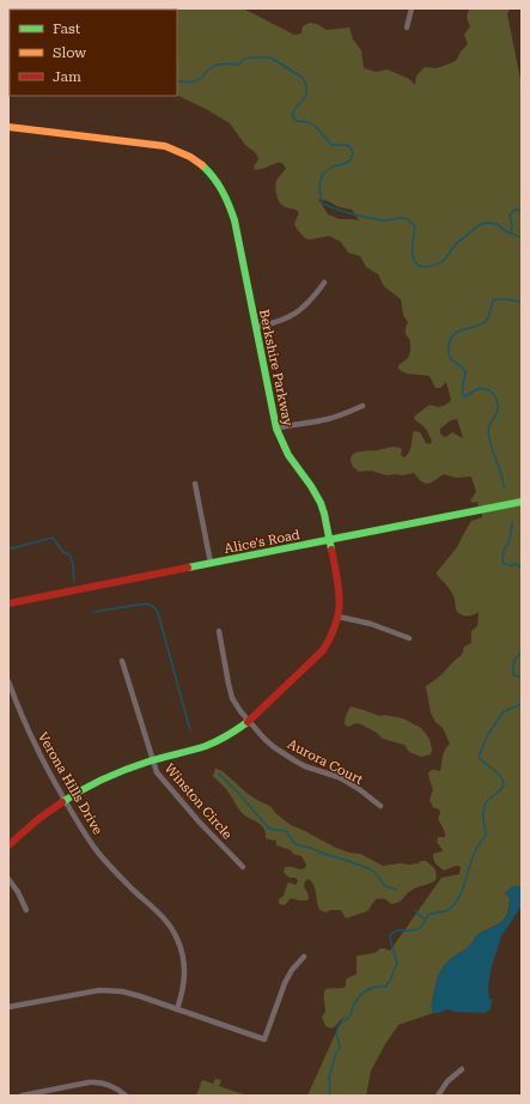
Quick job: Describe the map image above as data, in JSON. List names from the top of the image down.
{
  "streets": {
    "street": [
      "Berkshire Parkway",
      "Alice's Road",
      "Aurora Court",
      "Verona Hills Drive",
      "Winston Circle"
    ]
  },
  "crossings": [
    ["Berkshire Parkway", "Alice's Road"],
    ["Berkshire Parkway", "Aurora Court"],
    ["Berkshire Parkway", "Verona Hills Drive"],
    ["Berkshire Parkway", "Winston Circle"]
  ],
  "legend": ["Fast", "Slow", "Jam"]
}
